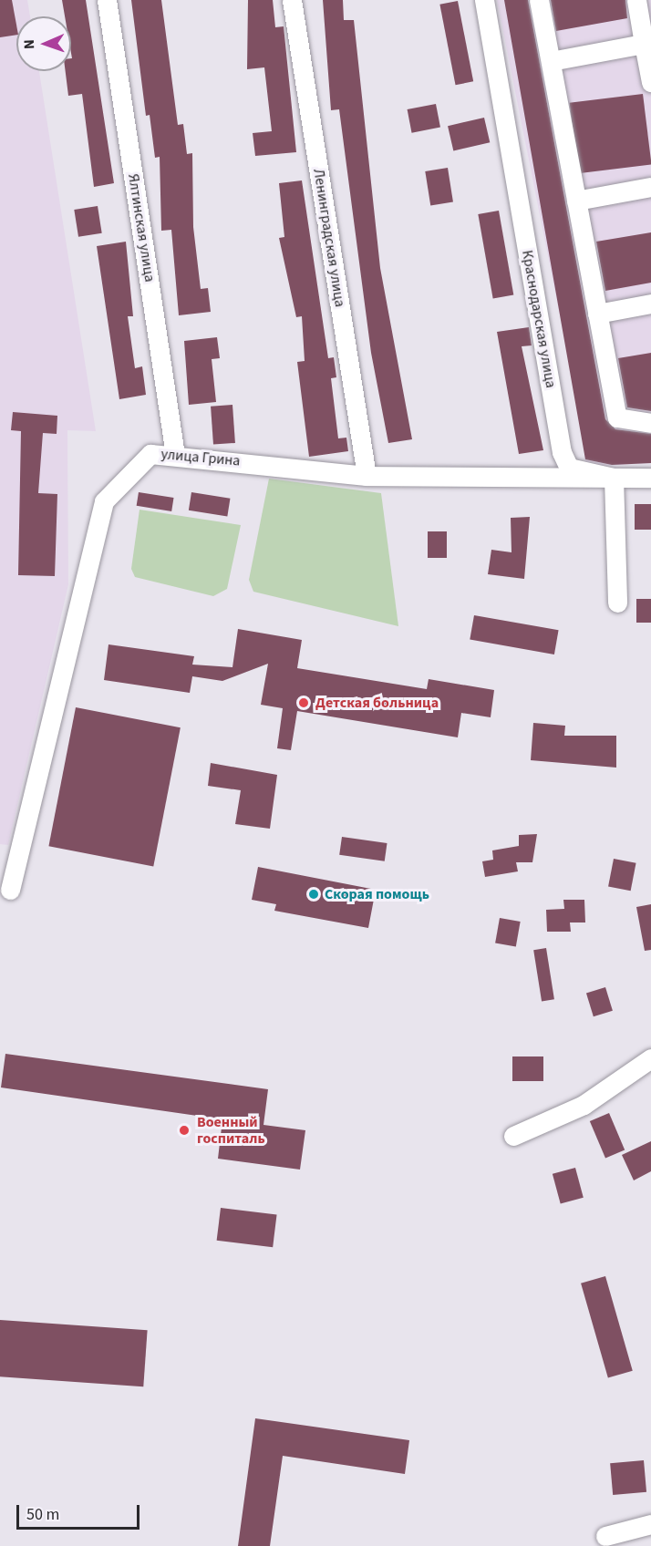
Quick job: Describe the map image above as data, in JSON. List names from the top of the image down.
{
  "streets": {
    "street": [
      "Ялтинская улица",
      "Ленинградская улица",
      "Краснодарская улица",
      "улица Грина"
    ]
  },
  "crossings": [
    ["Ялтинская улица", "улица Грина"],
    ["Ленинградская улица", "улица Грина"],
    ["Краснодарская улица", "улица Грина"]
  ],
  "places": ["Детская больница", "Скорая помощь", "Военный госпиталь"],
  "scale_bar": "50 m",
  "north": "left"
}
